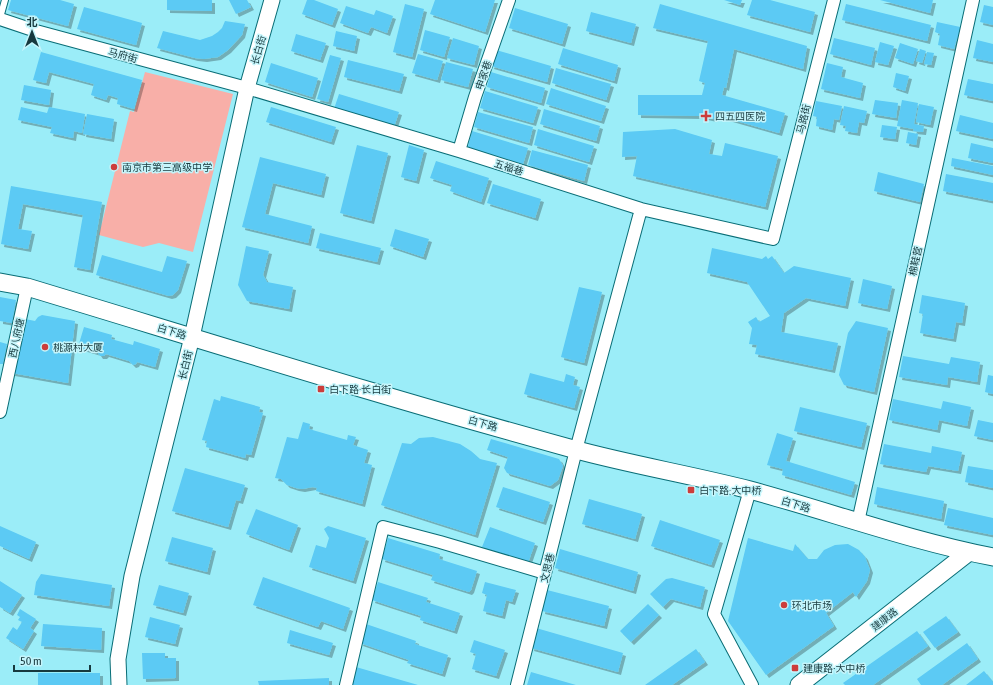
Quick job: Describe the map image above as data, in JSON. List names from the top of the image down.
{
  "streets": {
    "main road": ["白下路", "建康路"],
    "street": [
      "长白街",
      "马府街",
      "申家巷",
      "马路街",
      "五福巷",
      "棉鞋营",
      "西八府塘",
      "文思巷"
    ]
  },
  "crossings": [
    ["长白街", "马府街"],
    ["长白街", "五福巷"],
    ["长白街", "白下路"],
    ["马府街", "五福巷"],
    ["申家巷", "五福巷"],
    ["马路街", "五福巷"],
    ["五福巷", "文思巷"],
    ["棉鞋营", "白下路"],
    ["白下路", "西八府塘"],
    ["白下路", "文思巷"],
    ["白下路", "建康路"]
  ],
  "places": {
    "health": ["四五四医院"],
    "other": ["南京市第三高级中学", "桃源村大厦", "环北市场"],
    "transit": ["白下路·长白街", "白下路·大中桥", "建康路·大中桥"]
  },
  "scale_bar": "50 m",
  "north": "top"
}
